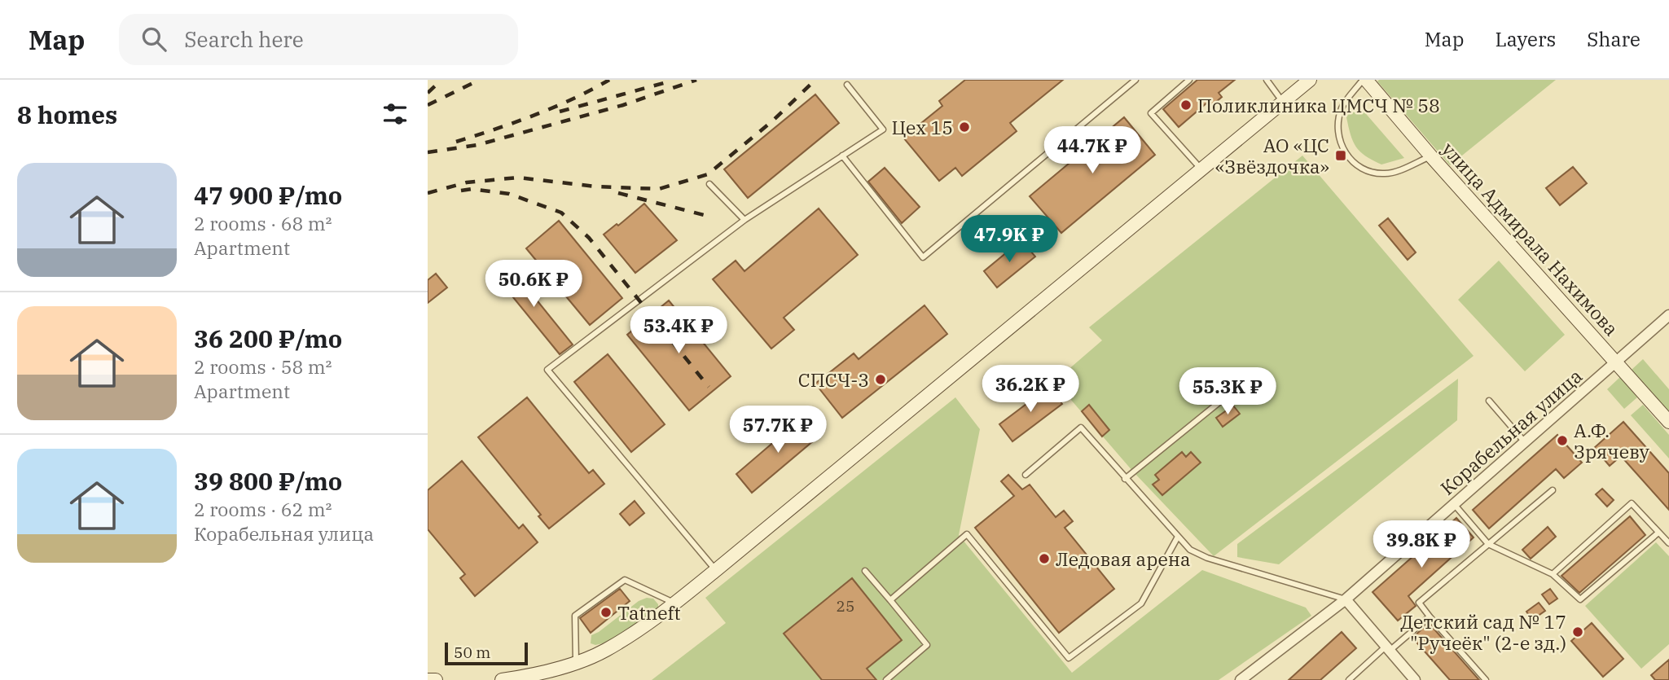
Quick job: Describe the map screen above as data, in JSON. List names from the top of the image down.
{
  "streets": {
    "street": ["улица Адмирала Нахимова", "Корабельная улица"]
  },
  "crossings": [
    ["улица Адмирала Нахимова", "Корабельная улица"]
  ],
  "places": {
    "other": [
      "Поликлиника ЦМСЧ № 58",
      "Цех 15",
      "СПСЧ-3",
      "А.Ф. Зрячеву",
      "Ледовая арена",
      "Tatneft",
      "Детский сад № 17 \"Ручеёк\" (2-е зд.)"
    ],
    "transit": ["АО «ЦС «Звёздочка»"]
  },
  "house_numbers": ["25"],
  "scale_bar": "50 m",
  "page": {
    "header": "Map",
    "search": "Search here",
    "nav": ["Map", "Layers", "Share"],
    "heading": "8 homes",
    "price": [
      "44.7K ₽",
      "47.9K ₽",
      "50.6K ₽",
      "53.4K ₽",
      "36.2K ₽",
      "55.3K ₽",
      "57.7K ₽",
      "39.8K ₽"
    ],
    "list": [
      {
        "name": "47 900 ₽/mo",
        "note": "2 rooms · 68 m² · Apartment"
      },
      {
        "name": "36 200 ₽/mo",
        "note": "2 rooms · 58 m² · Apartment"
      },
      {
        "name": "39 800 ₽/mo",
        "note": "2 rooms · 62 m² · Корабельная улица"
      }
    ],
    "scale": "50 m"
  }
}
